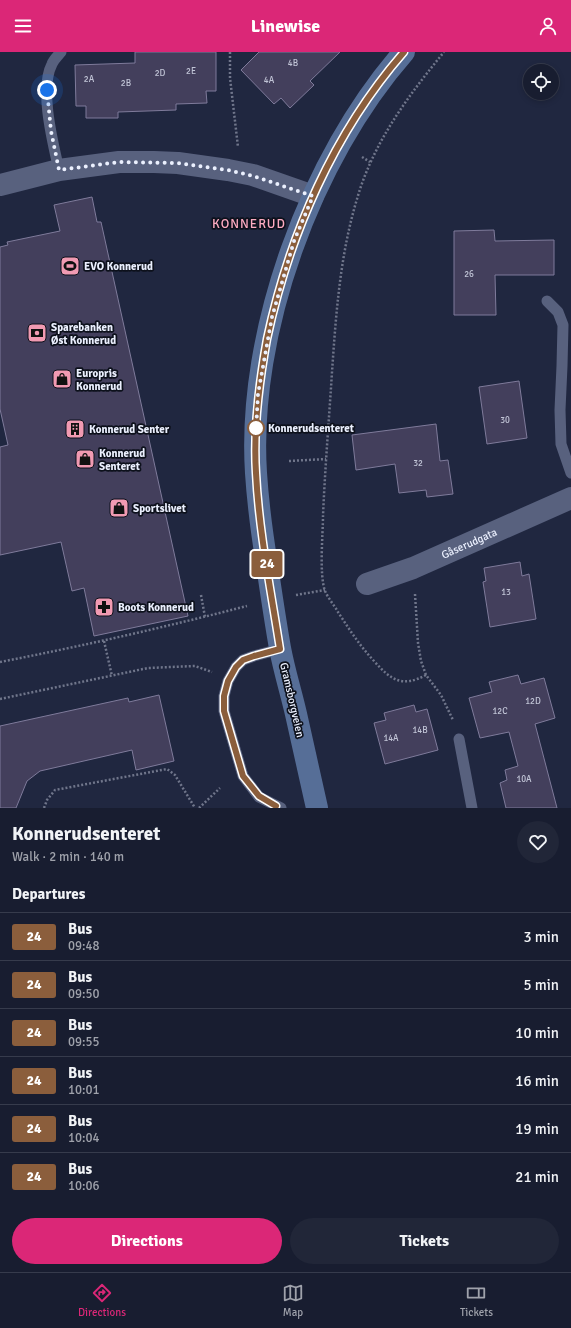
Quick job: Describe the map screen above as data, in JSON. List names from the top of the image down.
{
  "streets": {
    "main road": ["Gramsborgveien"],
    "street": ["Gåserudgata"]
  },
  "districts": ["KONNERUD"],
  "places": {
    "sports": ["EVO Konnerud"],
    "bank": ["Sparebanken Øst Konnerud"],
    "shop": ["Europris Konnerud", "Konnerud Senteret", "Sportslivet"],
    "other": ["Konnerudsenteret"],
    "building": ["Konnerud Senter"],
    "pharmacy": ["Boots Konnerud"]
  },
  "lines": ["bus line 24"],
  "house_numbers": [
    "4B",
    "2E",
    "2D",
    "2A",
    "4A",
    "2B",
    "26",
    "30",
    "32",
    "13",
    "12D",
    "12C",
    "14B",
    "14A",
    "10A"
  ],
  "page": {
    "header": "Linewise",
    "on_map": "24",
    "heading": [
      ["Konnerudsenteret", "Walk · 2 min · 140 m"],
      "Departures"
    ],
    "list": [
      {
        "mark": "24",
        "name": "Bus",
        "note": "09:48",
        "value": "3 min"
      },
      {
        "mark": "24",
        "name": "Bus",
        "note": "09:50",
        "value": "5 min"
      },
      {
        "mark": "24",
        "name": "Bus",
        "note": "09:55",
        "value": "10 min"
      },
      {
        "mark": "24",
        "name": "Bus",
        "note": "10:01",
        "value": "16 min"
      },
      {
        "mark": "24",
        "name": "Bus",
        "note": "10:04",
        "value": "19 min"
      },
      {
        "mark": "24",
        "name": "Bus",
        "note": "10:06",
        "value": "21 min"
      }
    ],
    "buttons": ["Directions", "Tickets"],
    "tabs": ["Directions", "Map", "Tickets"]
  }
}
